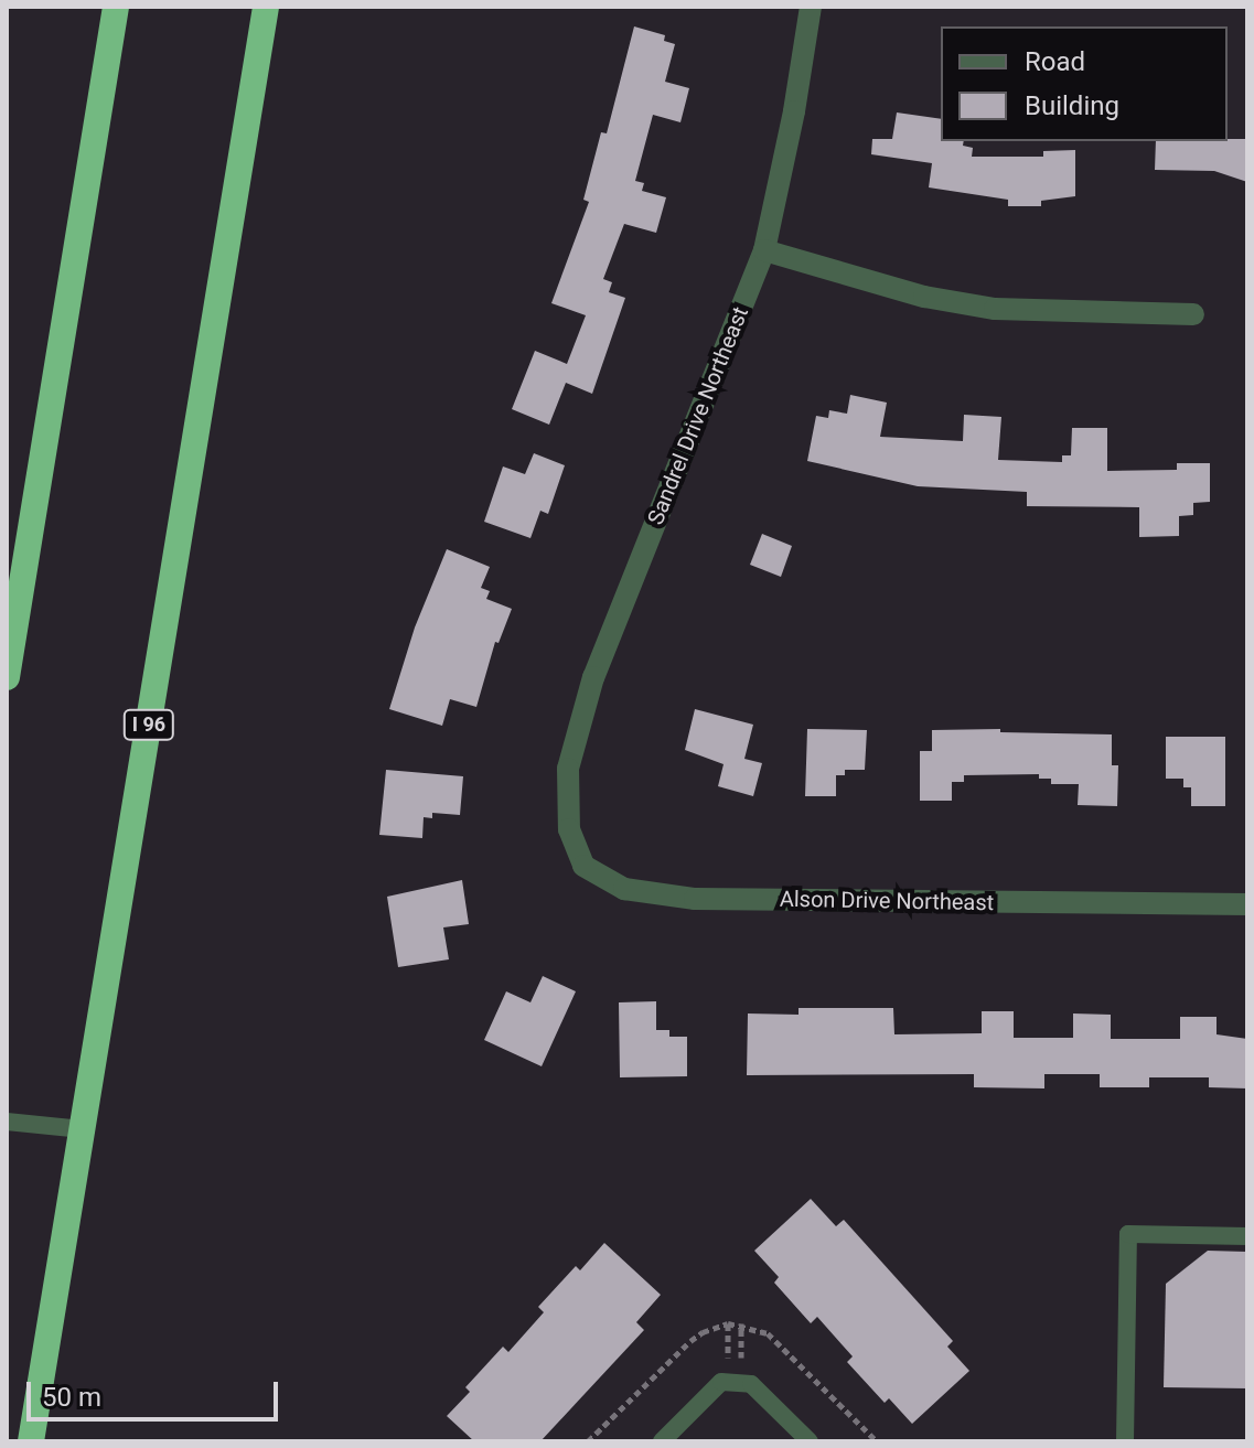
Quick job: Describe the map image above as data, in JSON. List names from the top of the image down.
{
  "streets": {
    "highway": ["I 96"],
    "street": ["Sandrel Drive Northeast", "Alson Drive Northeast"]
  },
  "crossings": [
    ["Sandrel Drive Northeast", "Alson Drive Northeast"]
  ],
  "legend": ["Road", "Building"],
  "scale_bar": "50 m"
}
